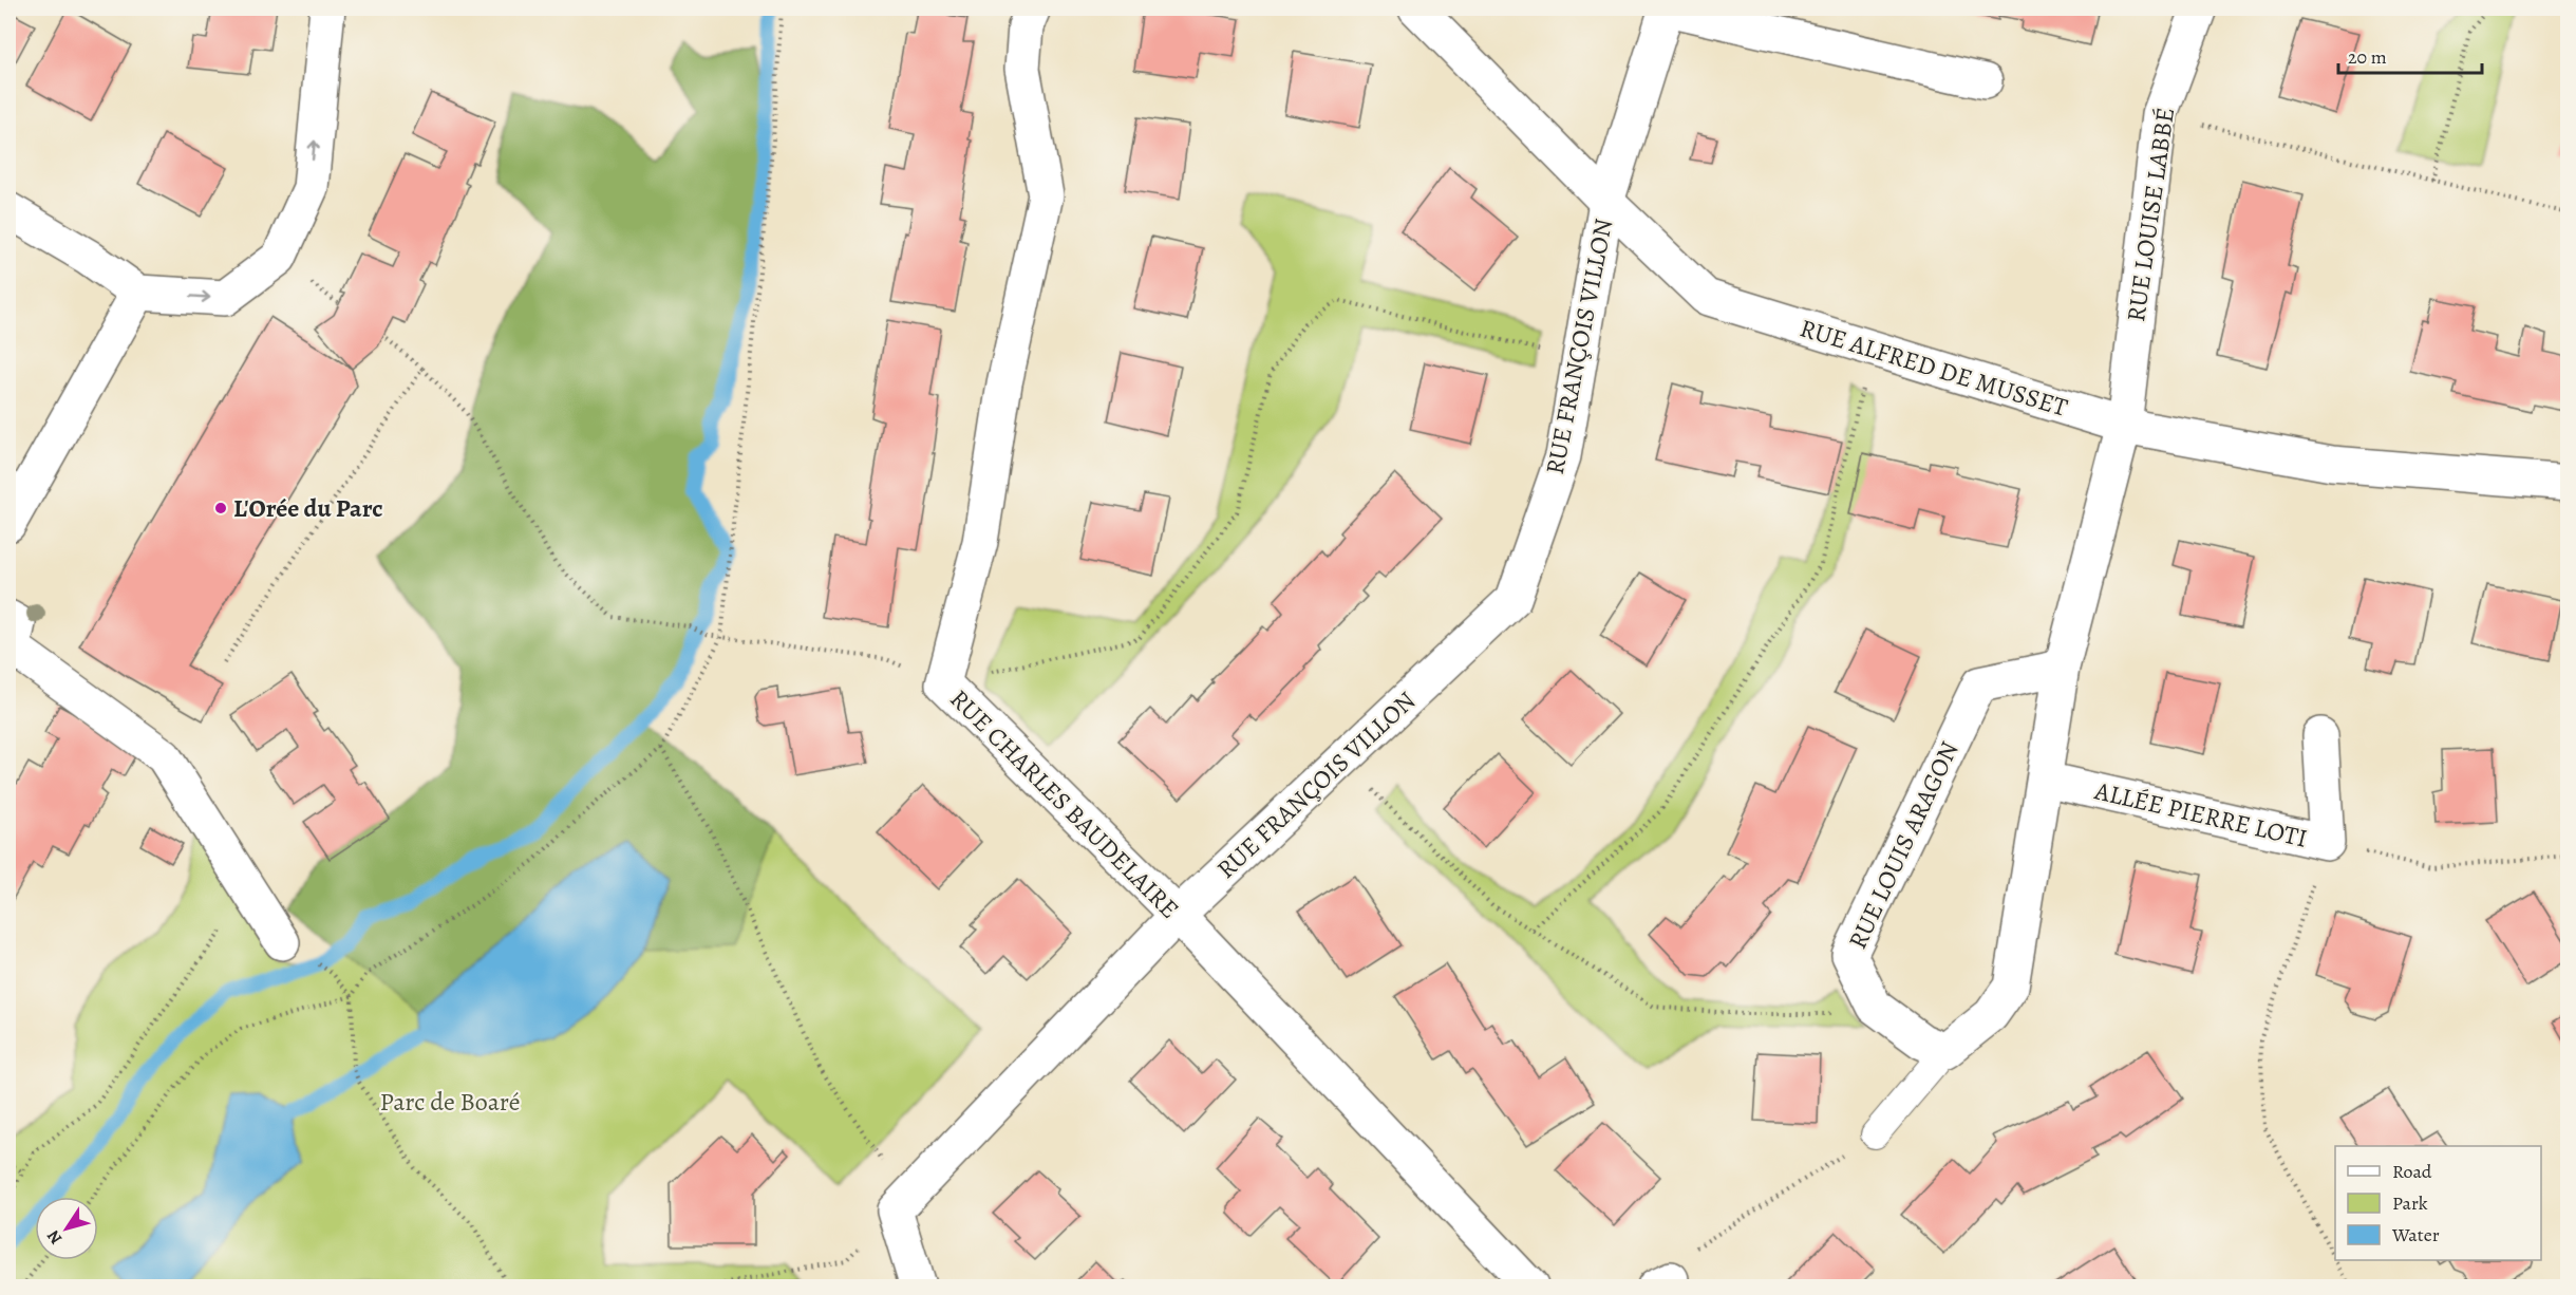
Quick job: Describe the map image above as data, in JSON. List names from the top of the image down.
{
  "streets": {
    "street": [
      "RUE LOUISE LABBÉ",
      "RUE FRANÇOIS VILLON",
      "RUE ALFRED DE MUSSET",
      "RUE CHARLES BAUDELAIRE",
      "ALLÉE PIERRE LOTI",
      "RUE LOUIS ARAGON"
    ]
  },
  "crossings": [
    ["RUE LOUISE LABBÉ", "RUE ALFRED DE MUSSET"],
    ["RUE FRANÇOIS VILLON", "RUE ALFRED DE MUSSET"],
    ["RUE FRANÇOIS VILLON", "RUE CHARLES BAUDELAIRE"]
  ],
  "parks": ["Parc de Boaré"],
  "places": ["L'Orée du Parc"],
  "legend": ["Road", "Park", "Water"],
  "scale_bar": "20 m",
  "north": "bottom left"
}
